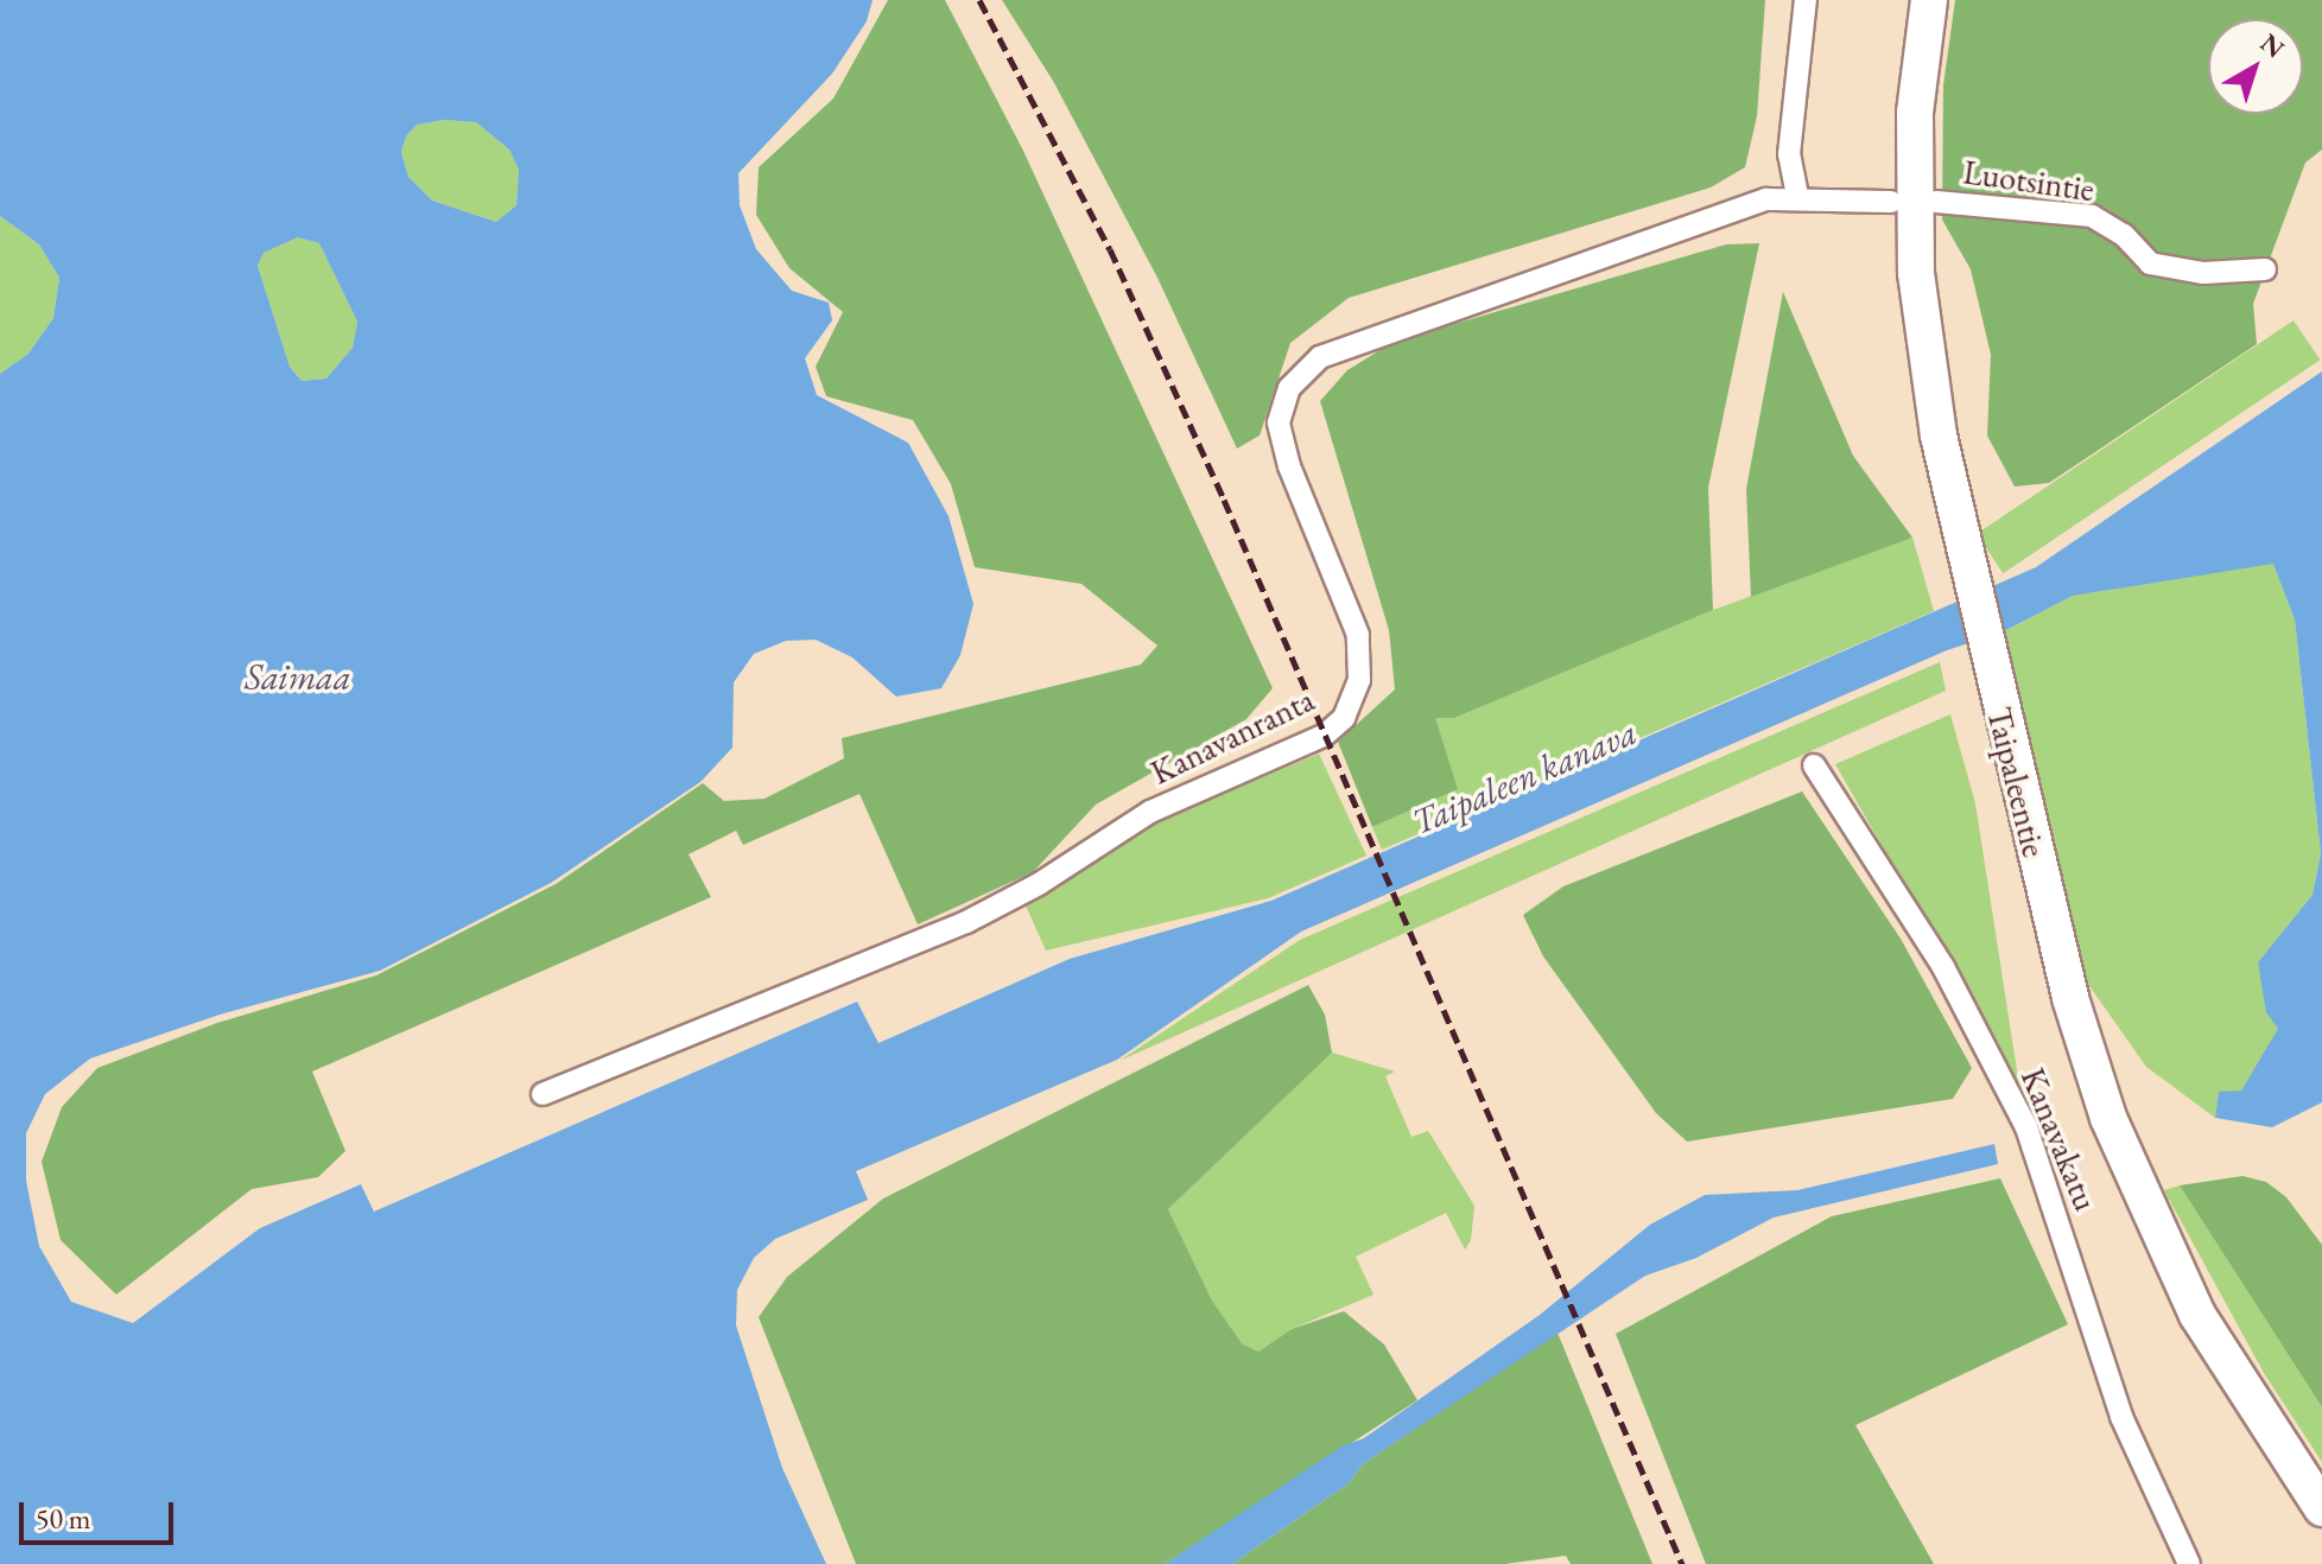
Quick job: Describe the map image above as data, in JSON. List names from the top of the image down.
{
  "streets": {
    "highway": ["Taipaleentie"],
    "street": ["Luotsintie", "Kanavanranta", "Kanavakatu"]
  },
  "water": ["Saimaa", "Taipaleen kanava"],
  "scale_bar": "50 m",
  "north": "top right"
}
